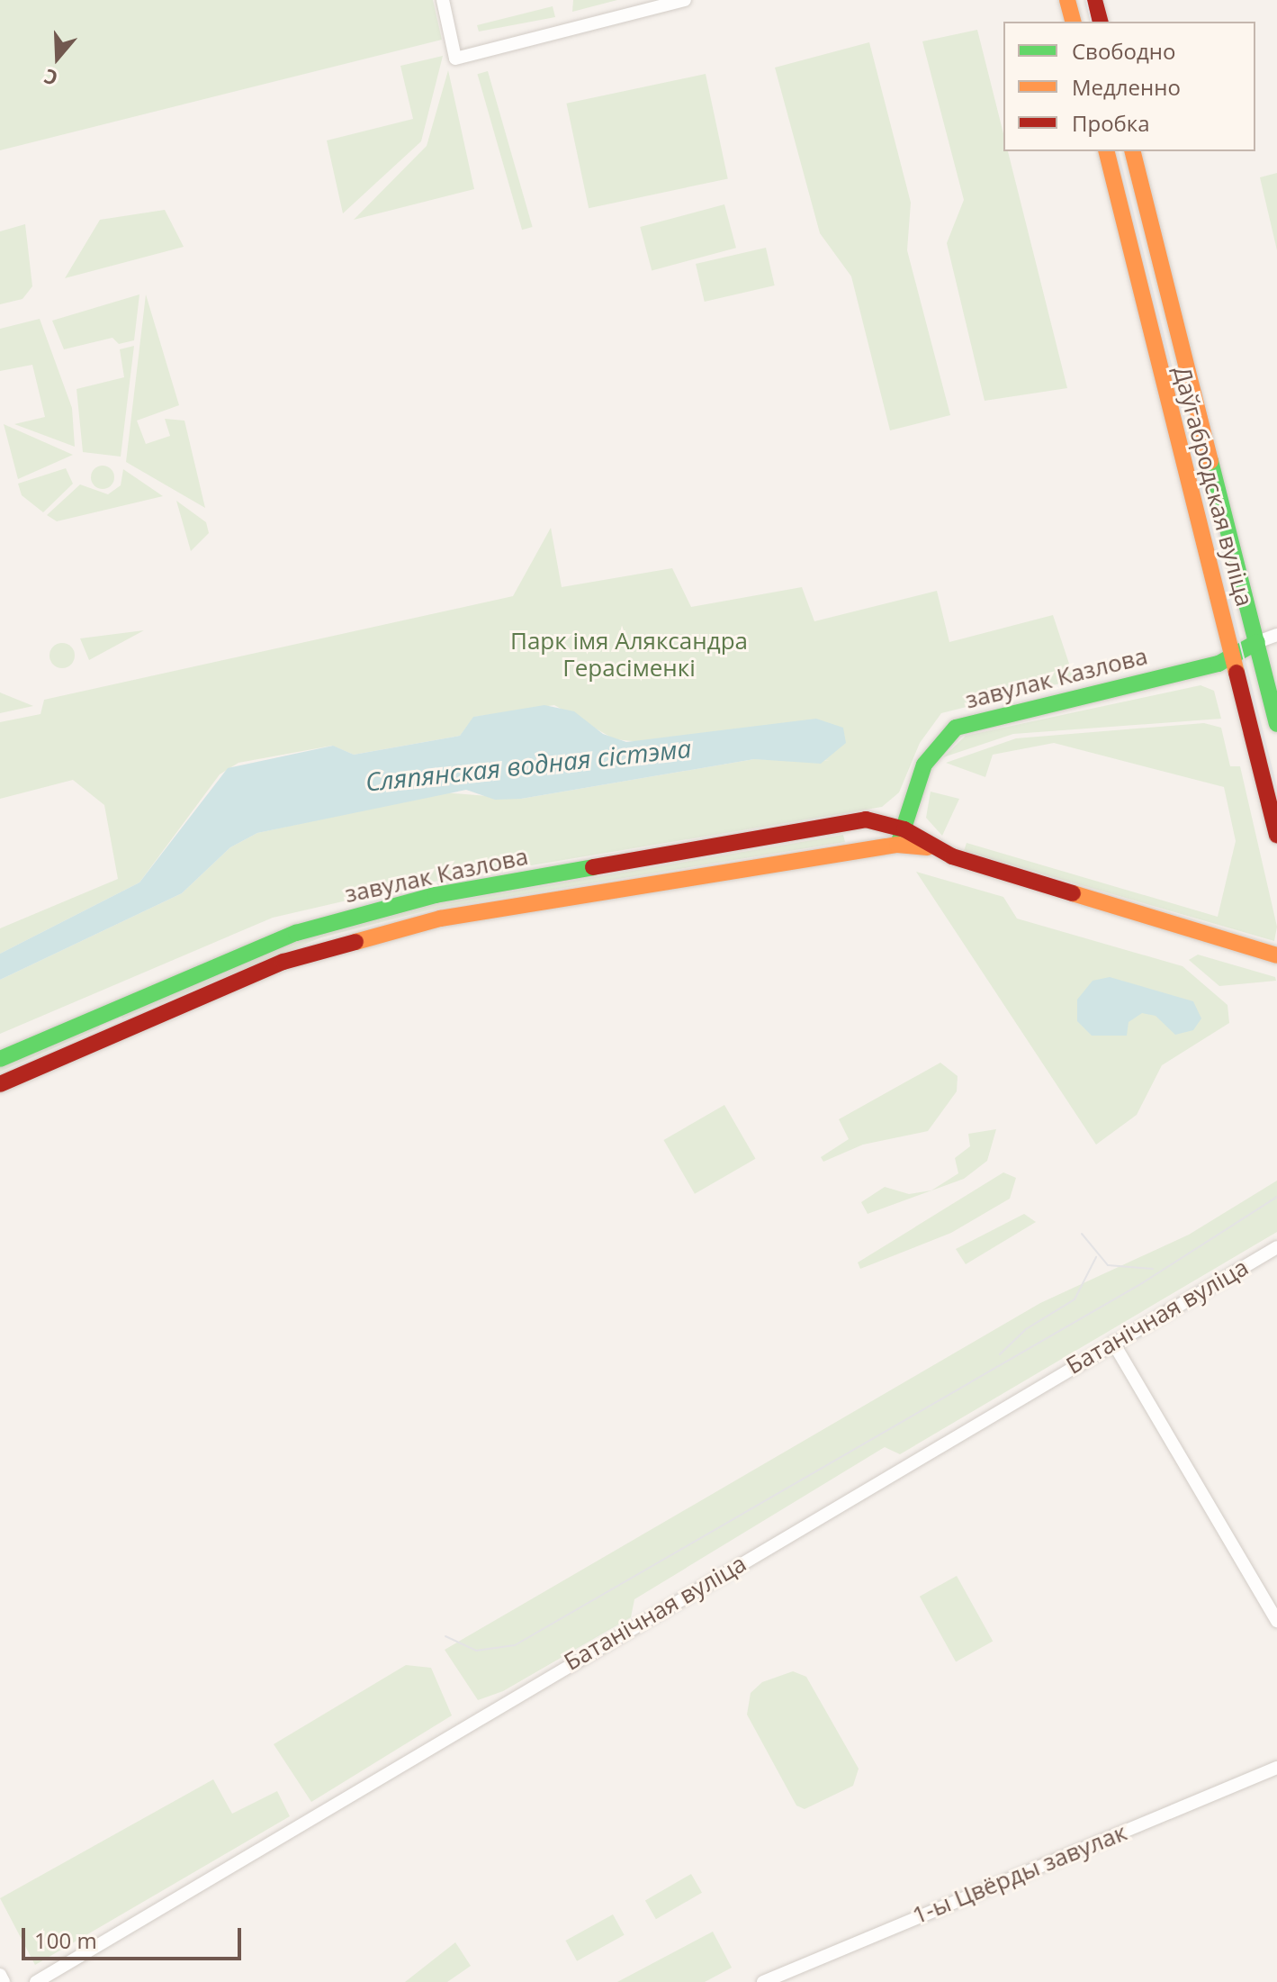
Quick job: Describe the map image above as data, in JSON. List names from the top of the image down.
{
  "streets": {
    "main road": ["Даўгабродская вуліца", "завулак Казлова"],
    "street": ["Батанічная вуліца", "1-ы Цвёрды завулак"]
  },
  "crossings": [
    ["Даўгабродская вуліца", "завулак Казлова"]
  ],
  "water": ["Сляпянская водная сістэма"],
  "parks": ["Парк імя Аляксандра Герасіменкі"],
  "legend": ["Свободно", "Медленно", "Пробка"],
  "scale_bar": "100 m",
  "north": "bottom"
}
